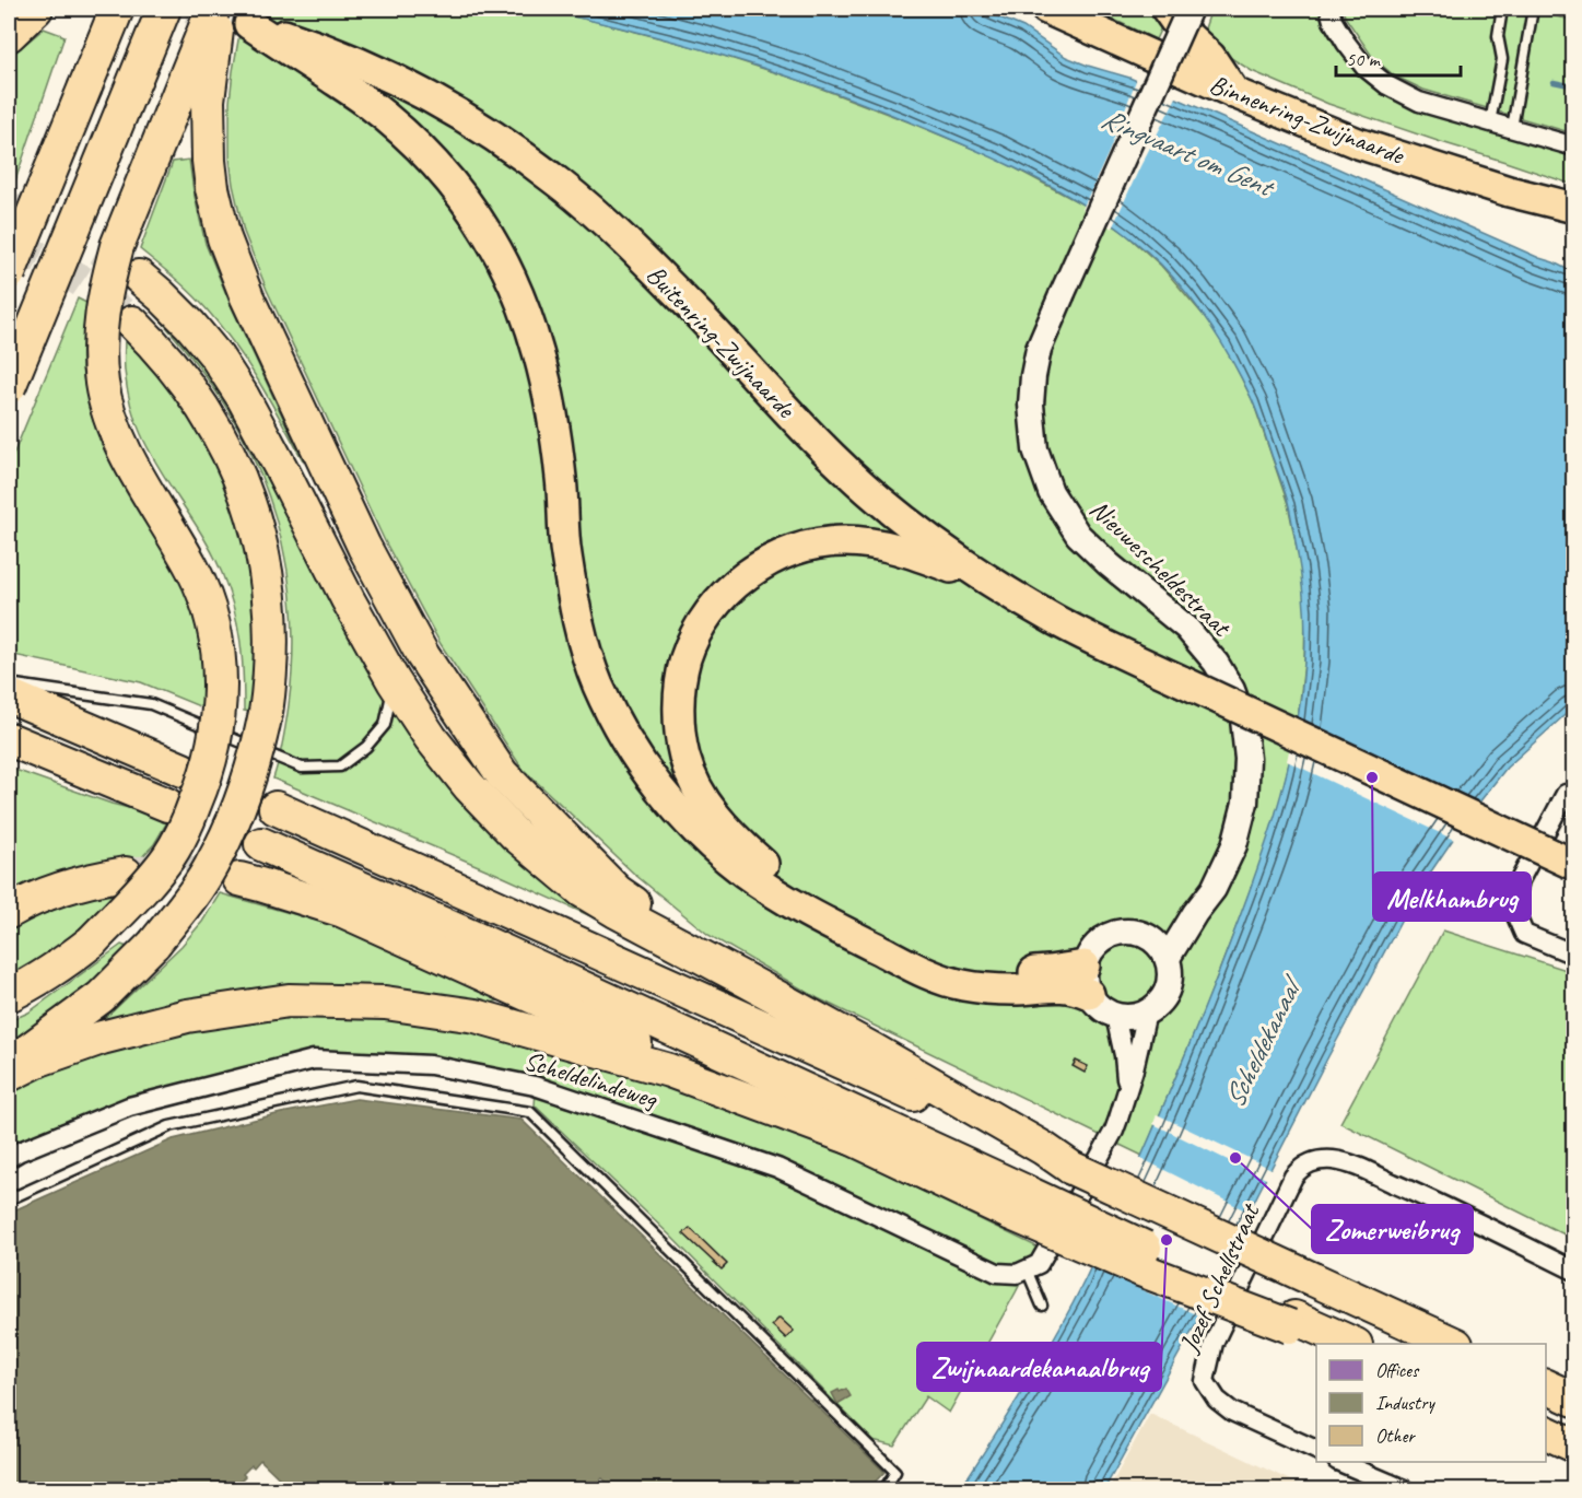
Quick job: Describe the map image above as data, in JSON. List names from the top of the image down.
{
  "streets": {
    "highway": ["Binnenring-Zwijnaarde", "Buitenring-Zwijnaarde"],
    "main road": ["Nieuwescheldestraat"],
    "street": ["Scheldelindeweg", "Jozef Schellstraat"]
  },
  "water": ["Ringvaart om Gent", "Scheldekanaal"],
  "places": ["Melkhambrug", "Zomerweibrug", "Zwijnaardekanaalbrug"],
  "legend": ["Offices", "Industry", "Other"],
  "scale_bar": "50 m"
}
